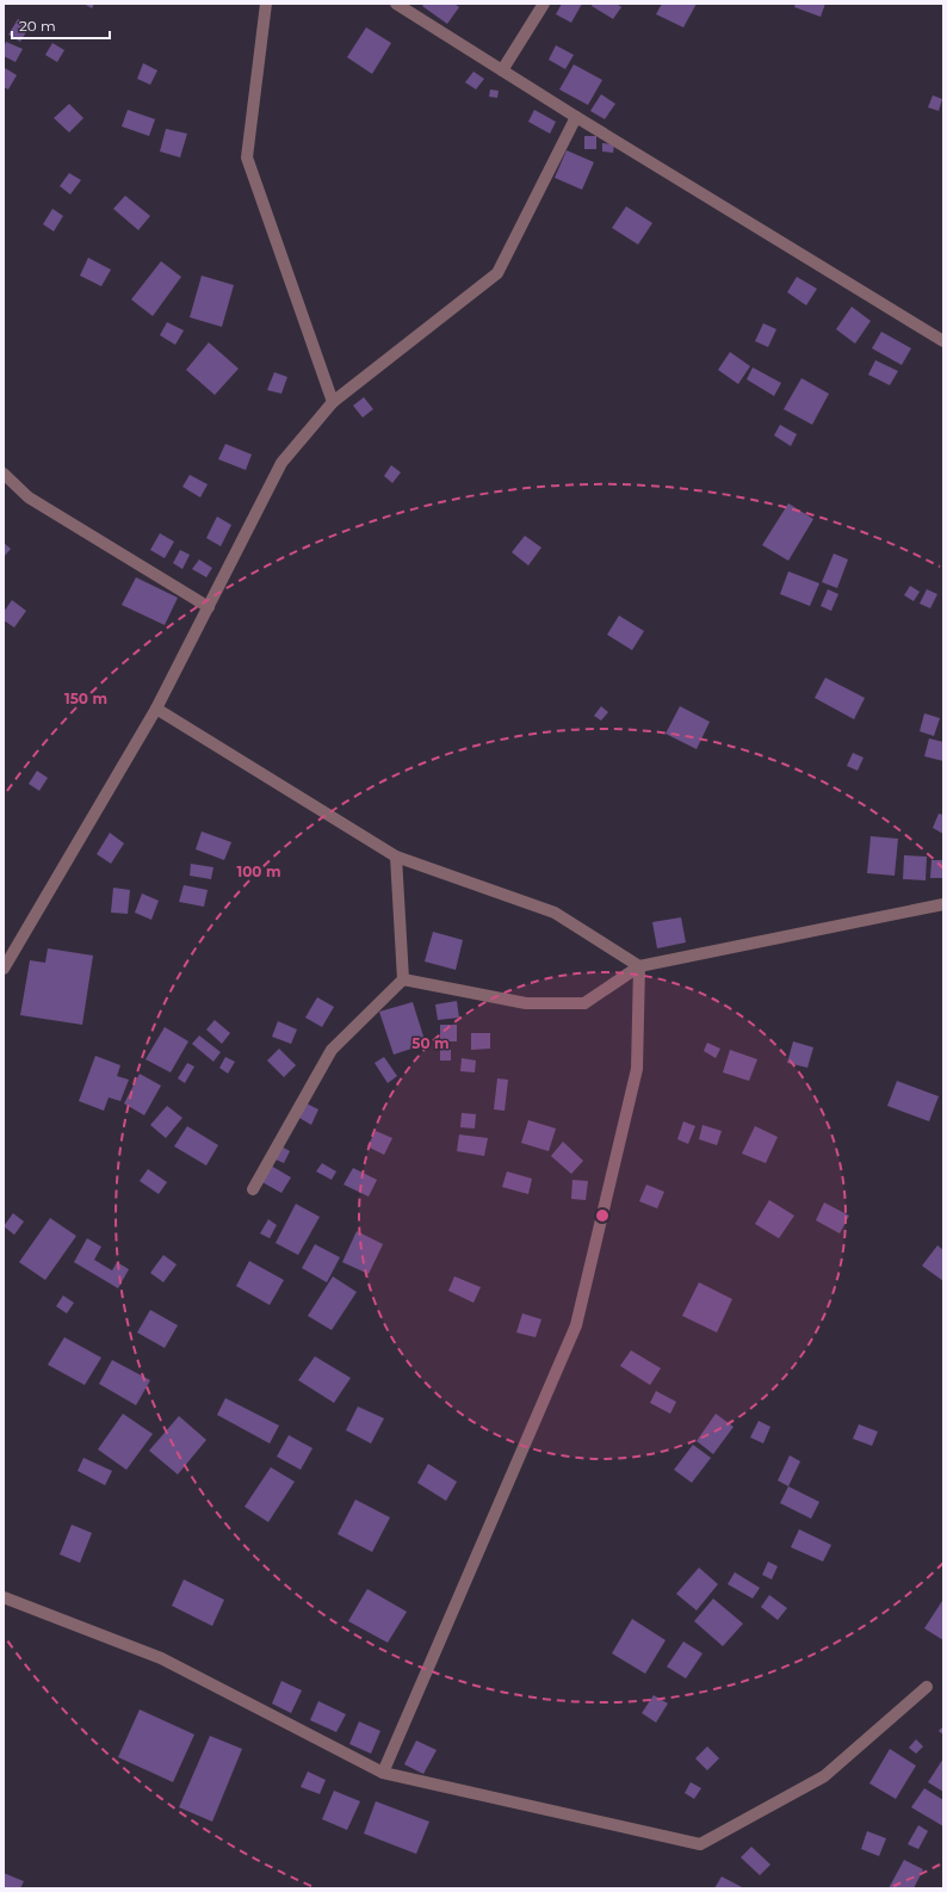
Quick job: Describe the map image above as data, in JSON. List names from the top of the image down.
{
  "scale_bar": "20 m",
  "rings": ["150 m", "100 m", "50 m"]
}
